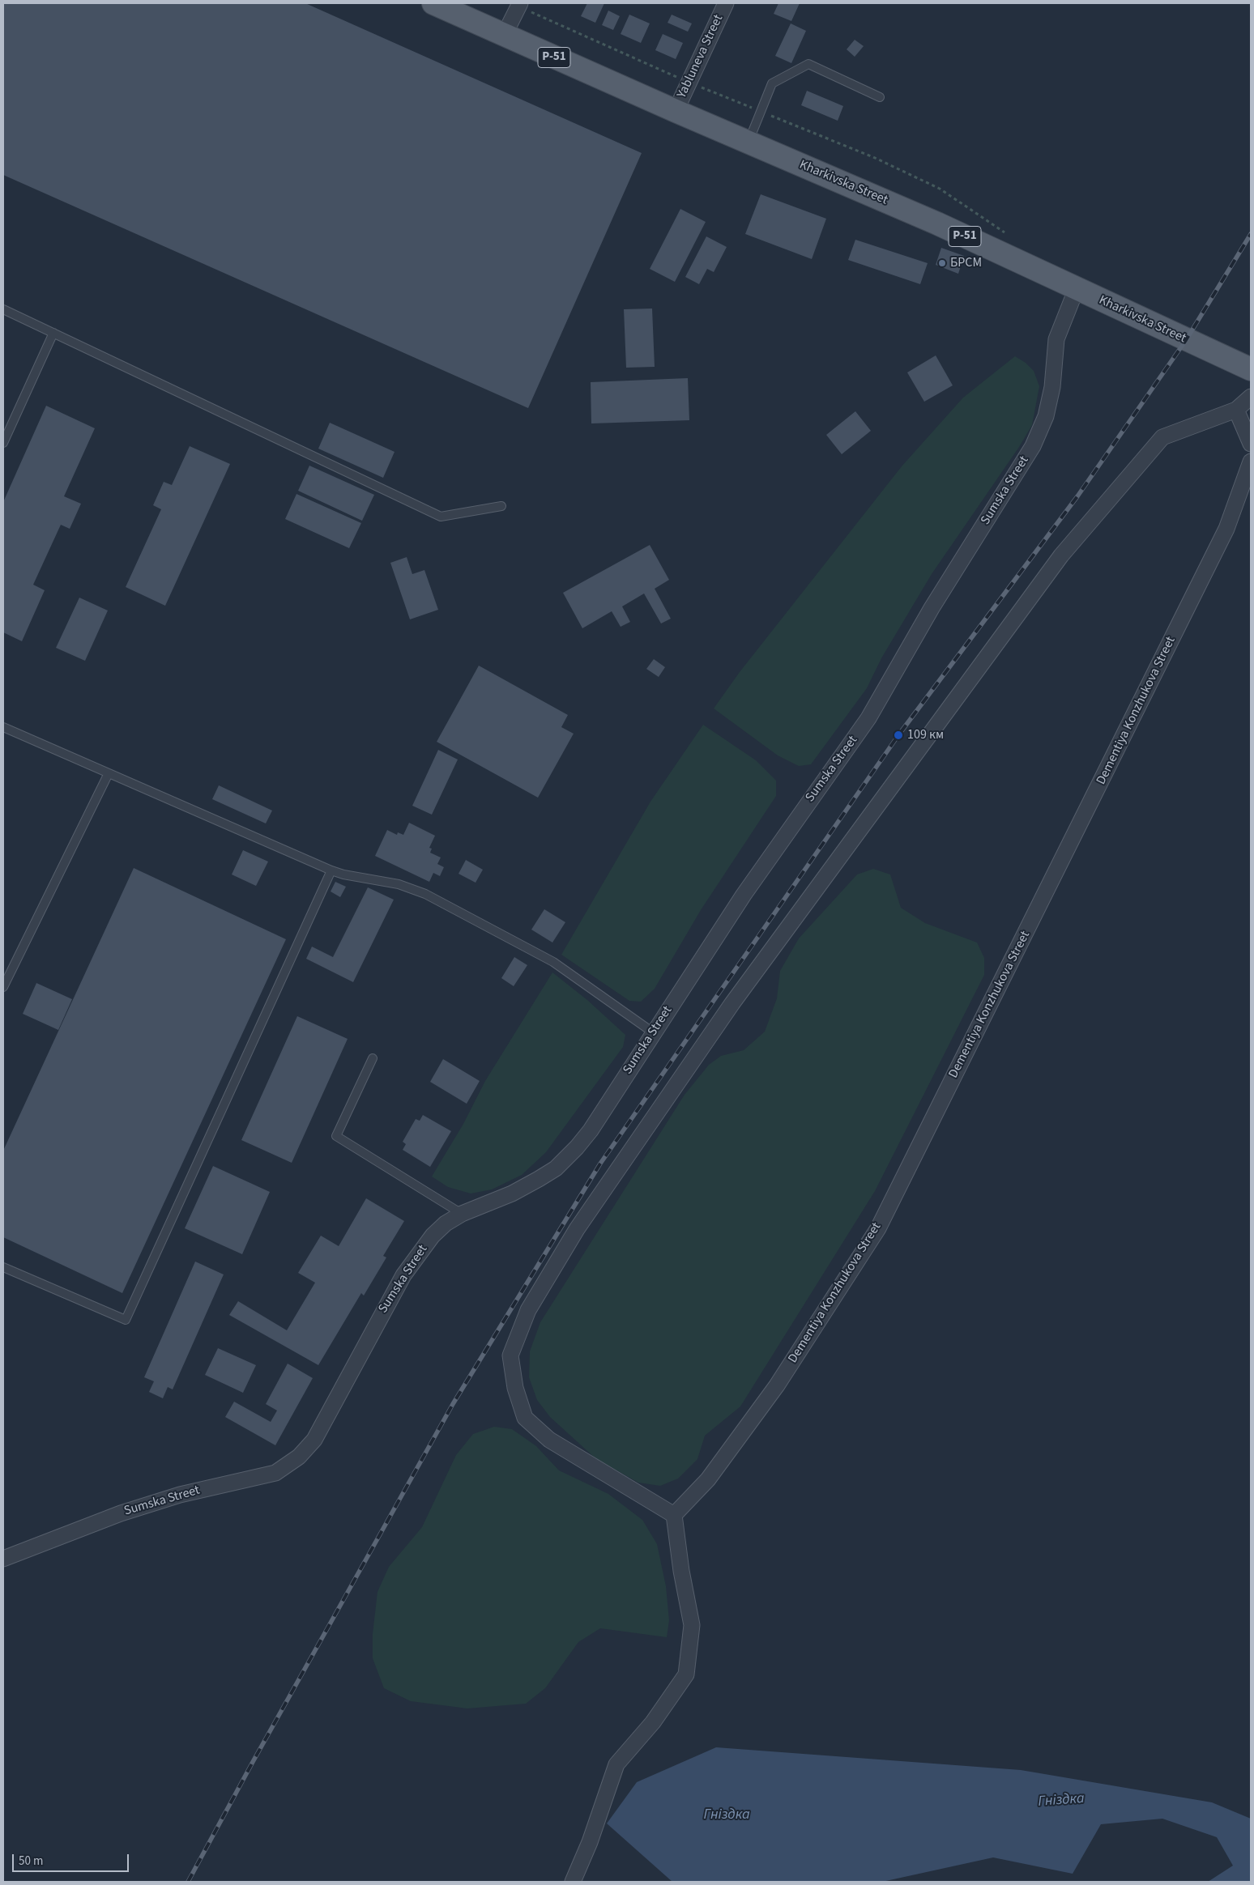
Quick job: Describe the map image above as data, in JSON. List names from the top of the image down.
{
  "streets": {
    "main road": ["Р-51", "Kharkivska Street"],
    "street": ["Yabluneva Street", "Sumska Street", "Dementiya Konzhukova Street"]
  },
  "crossings": [
    ["Yabluneva Street", "Kharkivska Street"],
    ["Kharkivska Street", "Sumska Street"]
  ],
  "water": ["Гніздка"],
  "places": ["БРСМ", "109 км"],
  "scale_bar": "50 m"
}
